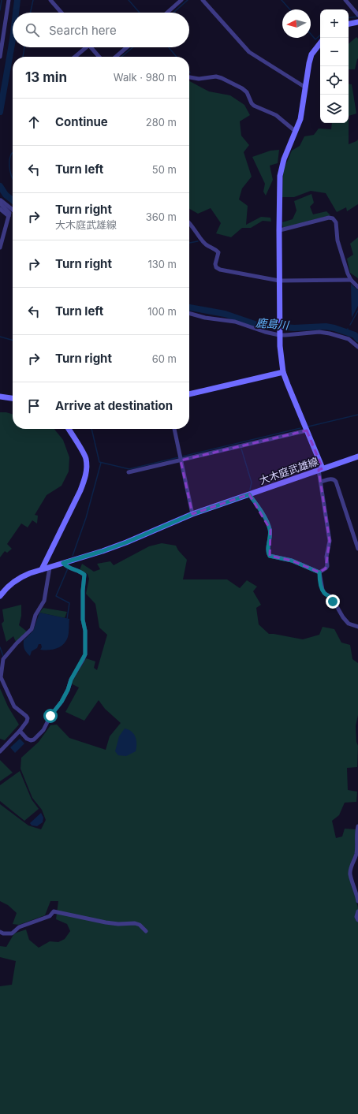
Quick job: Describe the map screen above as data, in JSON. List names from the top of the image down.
{
  "streets": {
    "street": ["大木庭武雄線"]
  },
  "water": ["鹿島川"],
  "north": "left",
  "page": {
    "map_buttons": ["+", "−"],
    "search": "Search here",
    "heading": ["13 min", "Walk · 980 m"],
    "list": [
      ["Continue", "280 m"],
      ["Turn left", "50 m"],
      ["Turn right", "大木庭武雄線", "360 m"],
      ["Turn right", "130 m"],
      ["Turn left", "100 m"],
      ["Turn right", "60 m"],
      "Arrive at destination"
    ]
  }
}
